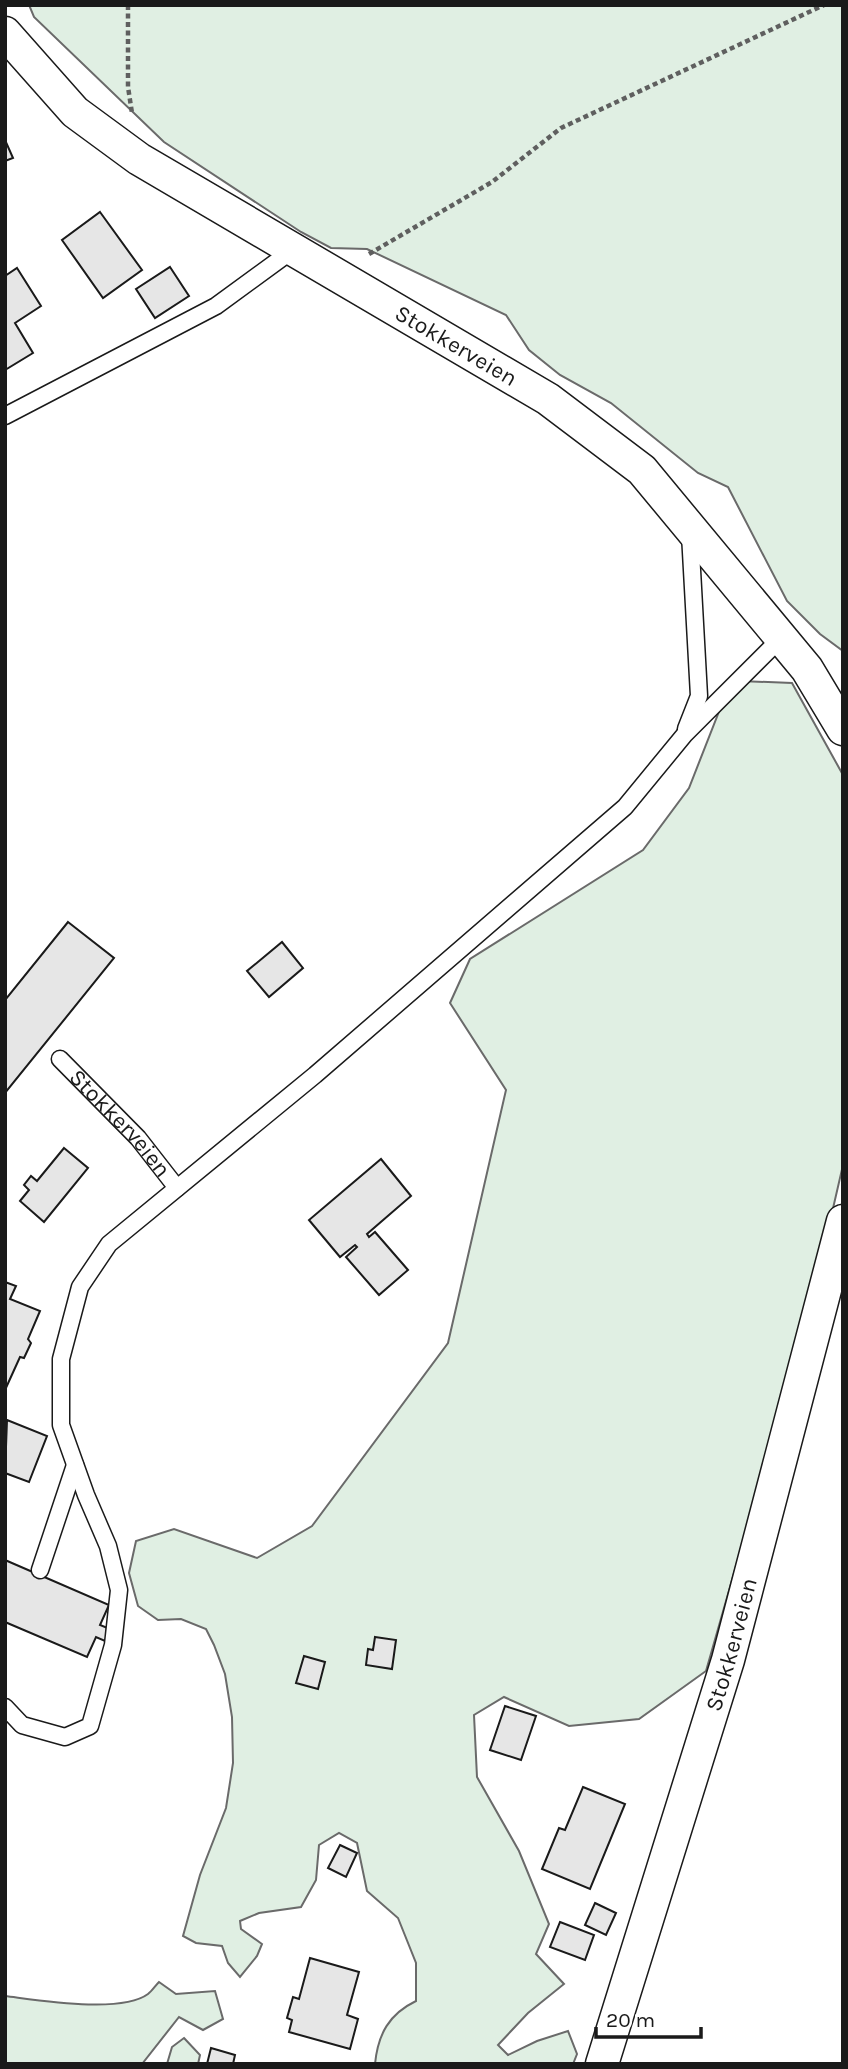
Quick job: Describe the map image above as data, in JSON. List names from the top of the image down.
{
  "streets": {
    "street": ["Stokkerveien"]
  },
  "scale_bar": "20 m"
}
